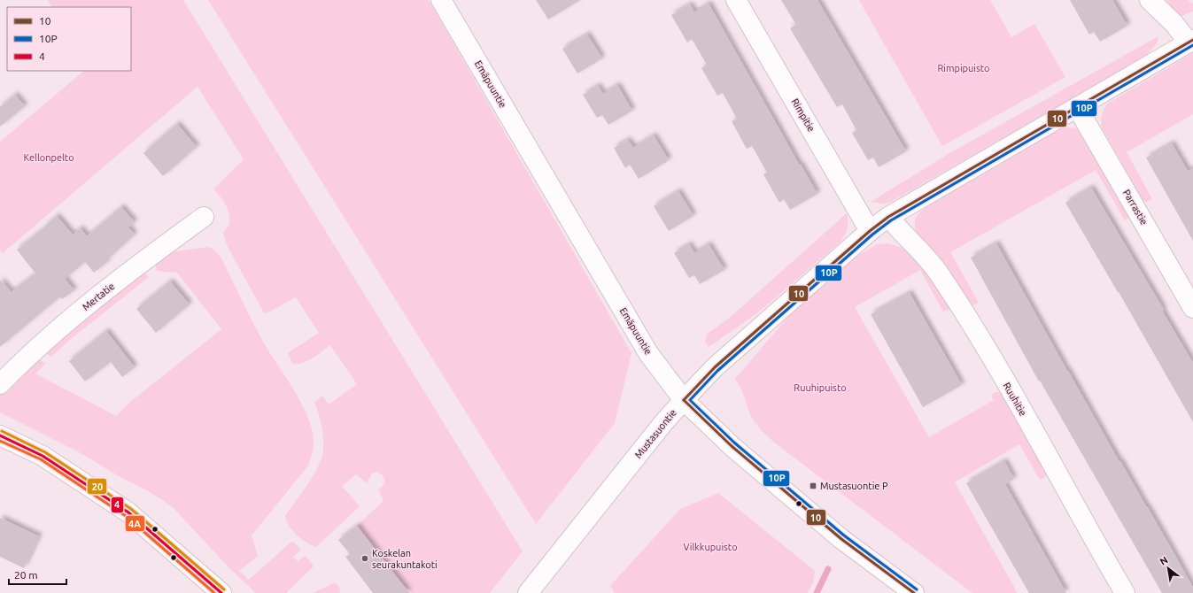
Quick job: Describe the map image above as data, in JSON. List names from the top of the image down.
{
  "streets": {
    "street": [
      "Emäpuuntie",
      "Rimpitie",
      "Parrastie",
      "Mertatie",
      "Ruuhitie",
      "Mustasuontie"
    ]
  },
  "crossings": [
    ["Emäpuuntie", "Mustasuontie"],
    ["Rimpitie", "Mustasuontie"],
    ["Parrastie", "Mustasuontie"],
    ["Ruuhitie", "Mustasuontie"]
  ],
  "parks": [
    "Rimpipuisto",
    "Kellonpelto",
    "Ruuhipuisto",
    "Vilkkupuisto"
  ],
  "places": {
    "transit": ["Mustasuontie P"],
    "other": ["Koskelan seurakuntakoti"]
  },
  "lines": [
    "transit line 10",
    "transit line 10P",
    "transit line 20",
    "transit line 4",
    "transit line 4A"
  ],
  "legend": ["10", "10P", "4"],
  "scale_bar": "20 m",
  "north": "top left"
}
